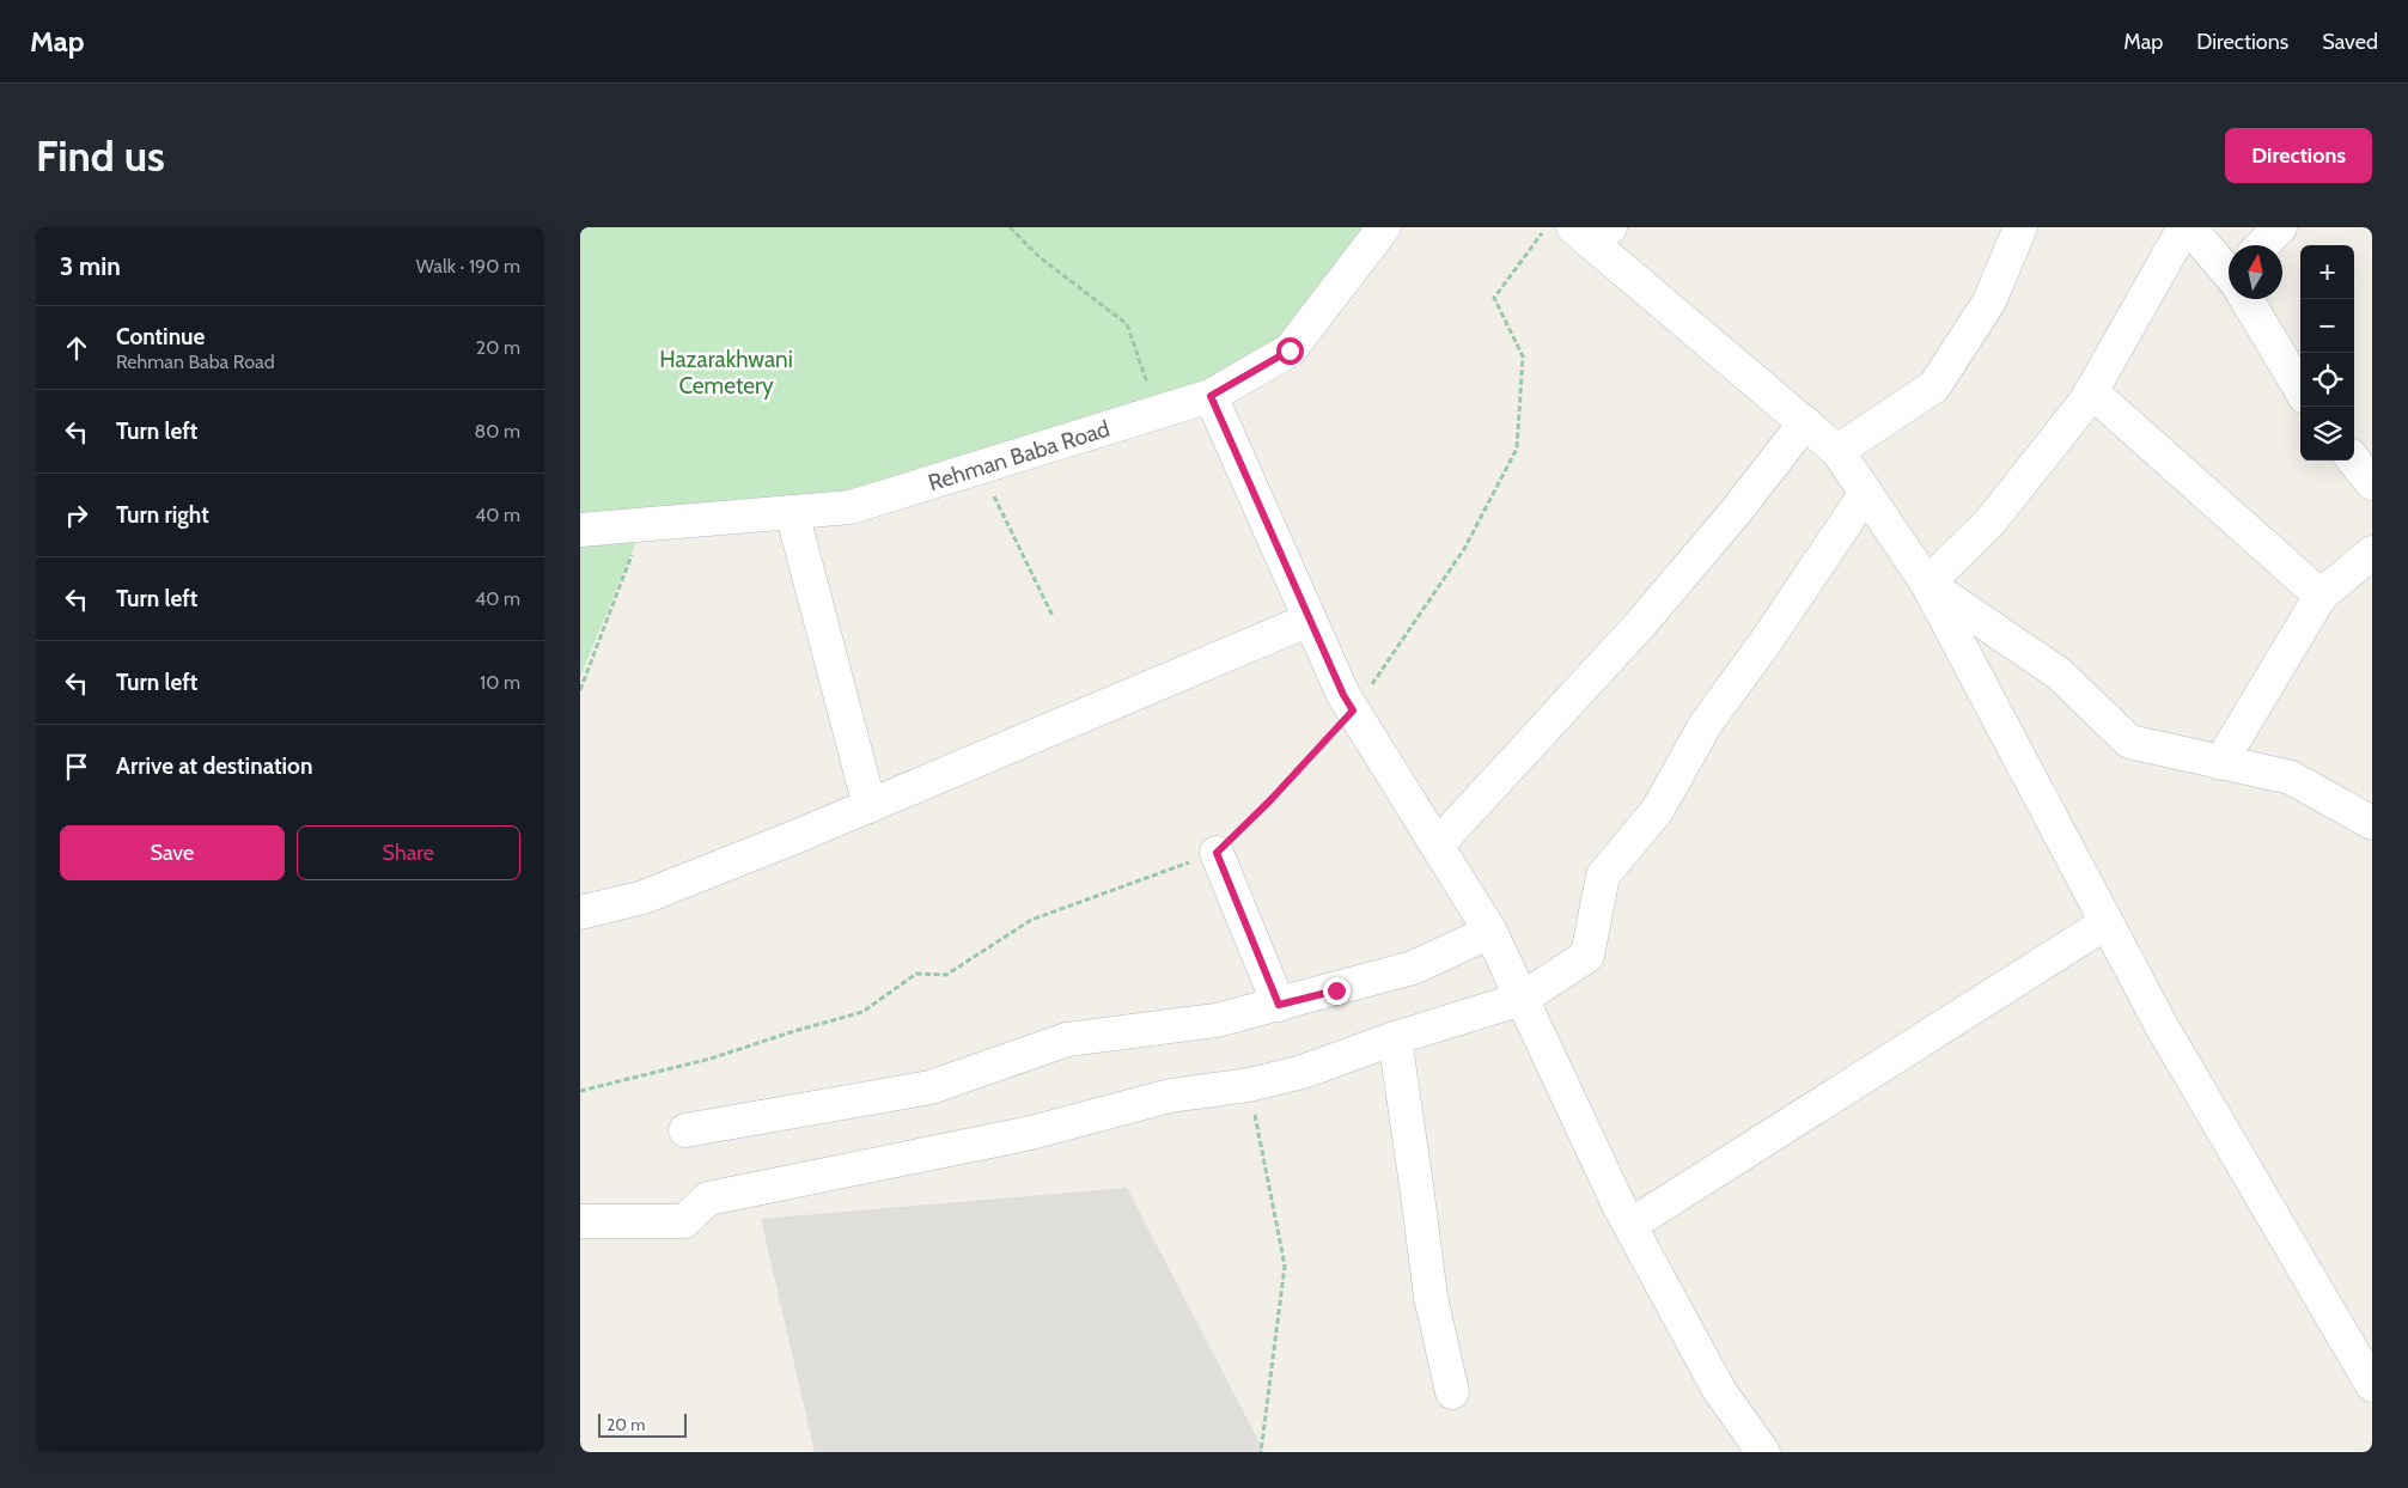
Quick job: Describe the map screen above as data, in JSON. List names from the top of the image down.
{
  "streets": {
    "street": ["Rehman Baba Road"]
  },
  "parks": ["Hazarakhwani Cemetery"],
  "scale_bar": "20 m",
  "north": "top",
  "page": {
    "header": "Map",
    "nav": ["Map", "Directions", "Saved"],
    "buttons": [
      "Directions",
      ["Save", "Share"]
    ],
    "title": "Find us",
    "heading": ["3 min", "Walk · 190 m"],
    "map_buttons": ["+", "−"],
    "list": [
      ["Continue", "Rehman Baba Road", "20 m"],
      ["Turn left", "80 m"],
      ["Turn right", "40 m"],
      ["Turn left", "40 m"],
      ["Turn left", "10 m"],
      "Arrive at destination"
    ],
    "scale": "20 m"
  }
}
